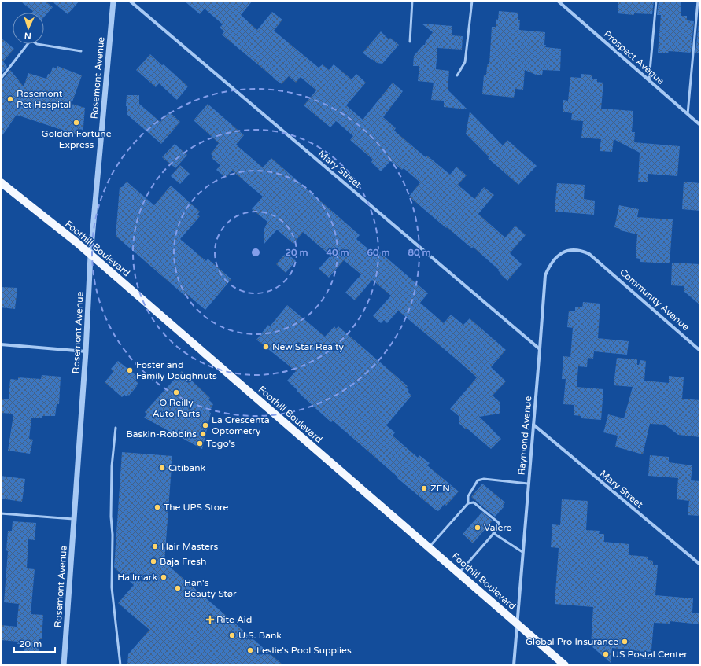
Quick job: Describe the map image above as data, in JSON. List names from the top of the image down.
{
  "streets": {
    "main road": ["Foothill Boulevard"],
    "street": [
      "Prospect Avenue",
      "Rosemont Avenue",
      "Mary Street",
      "Community Avenue",
      "Raymond Avenue"
    ]
  },
  "crossings": [
    ["Rosemont Avenue", "Foothill Boulevard"],
    ["Mary Street", "Raymond Avenue"],
    ["Foothill Boulevard", "Raymond Avenue"],
    ["Community Avenue", "Raymond Avenue"]
  ],
  "places": {
    "other": [
      "Rosemont Pet Hospital",
      "Golden Fortune Express",
      "New Star Realty",
      "Foster and Family Doughnuts",
      "O'Reilly Auto Parts",
      "La Crescenta Optometry",
      "Baskin-Robbins",
      "Togo's",
      "Citibank",
      "ZEN",
      "The UPS Store",
      "Valero",
      "Hair Masters",
      "Baja Fresh",
      "Hallmark",
      "Han's Beauty Stør",
      "U.S. Bank",
      "Global Pro Insurance",
      "Leslie's Pool Supplies",
      "US Postal Center"
    ],
    "health": ["Rite Aid"]
  },
  "scale_bar": "20 m",
  "north": "bottom",
  "rings": [
    "20 m",
    "40 m",
    "60 m",
    "80 m"
  ]
}
